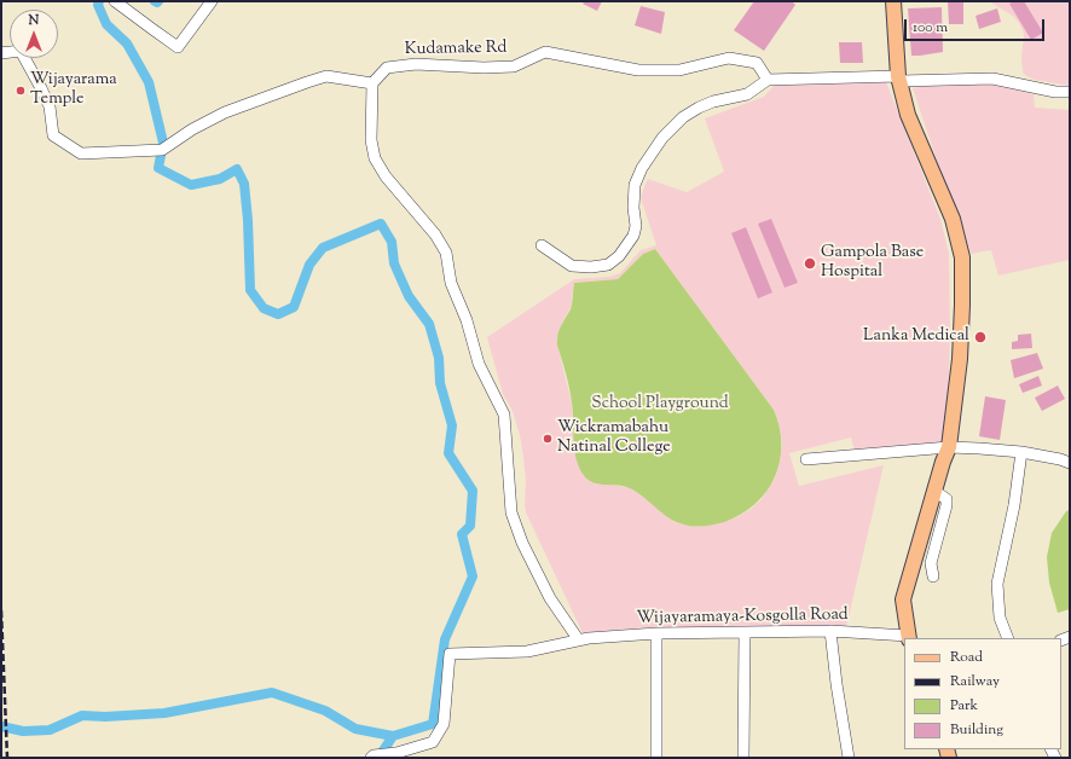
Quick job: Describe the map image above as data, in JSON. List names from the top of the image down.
{
  "streets": {
    "street": ["Kudamake Rd", "Wijayaramaya-Kosgolla Road"]
  },
  "parks": ["School Playground"],
  "places": [
    "Wijayarama Temple",
    "Gampola Base Hospital",
    "Lanka Medical",
    "Wickramabahu Natinal College"
  ],
  "legend": [
    "Road",
    "Railway",
    "Park",
    "Building"
  ],
  "scale_bar": "100 m",
  "north": "top"
}
